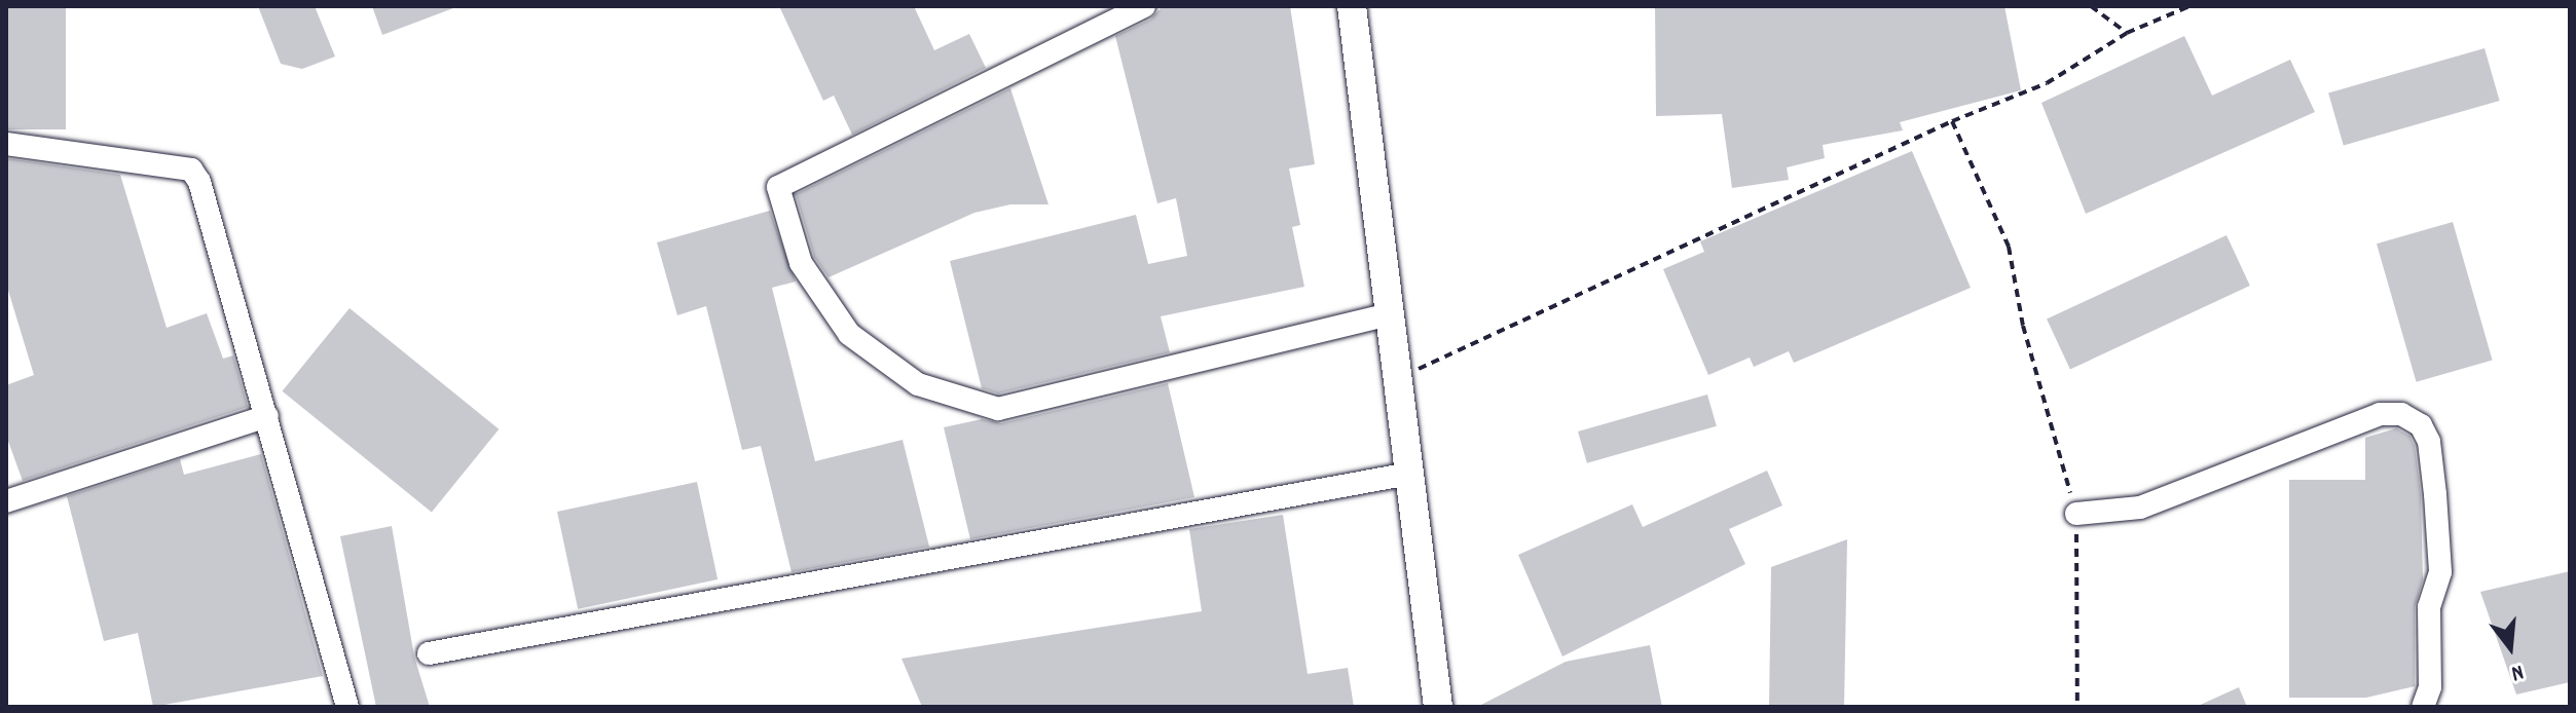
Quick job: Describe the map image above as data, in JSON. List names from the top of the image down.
{
  "north": "bottom"
}
